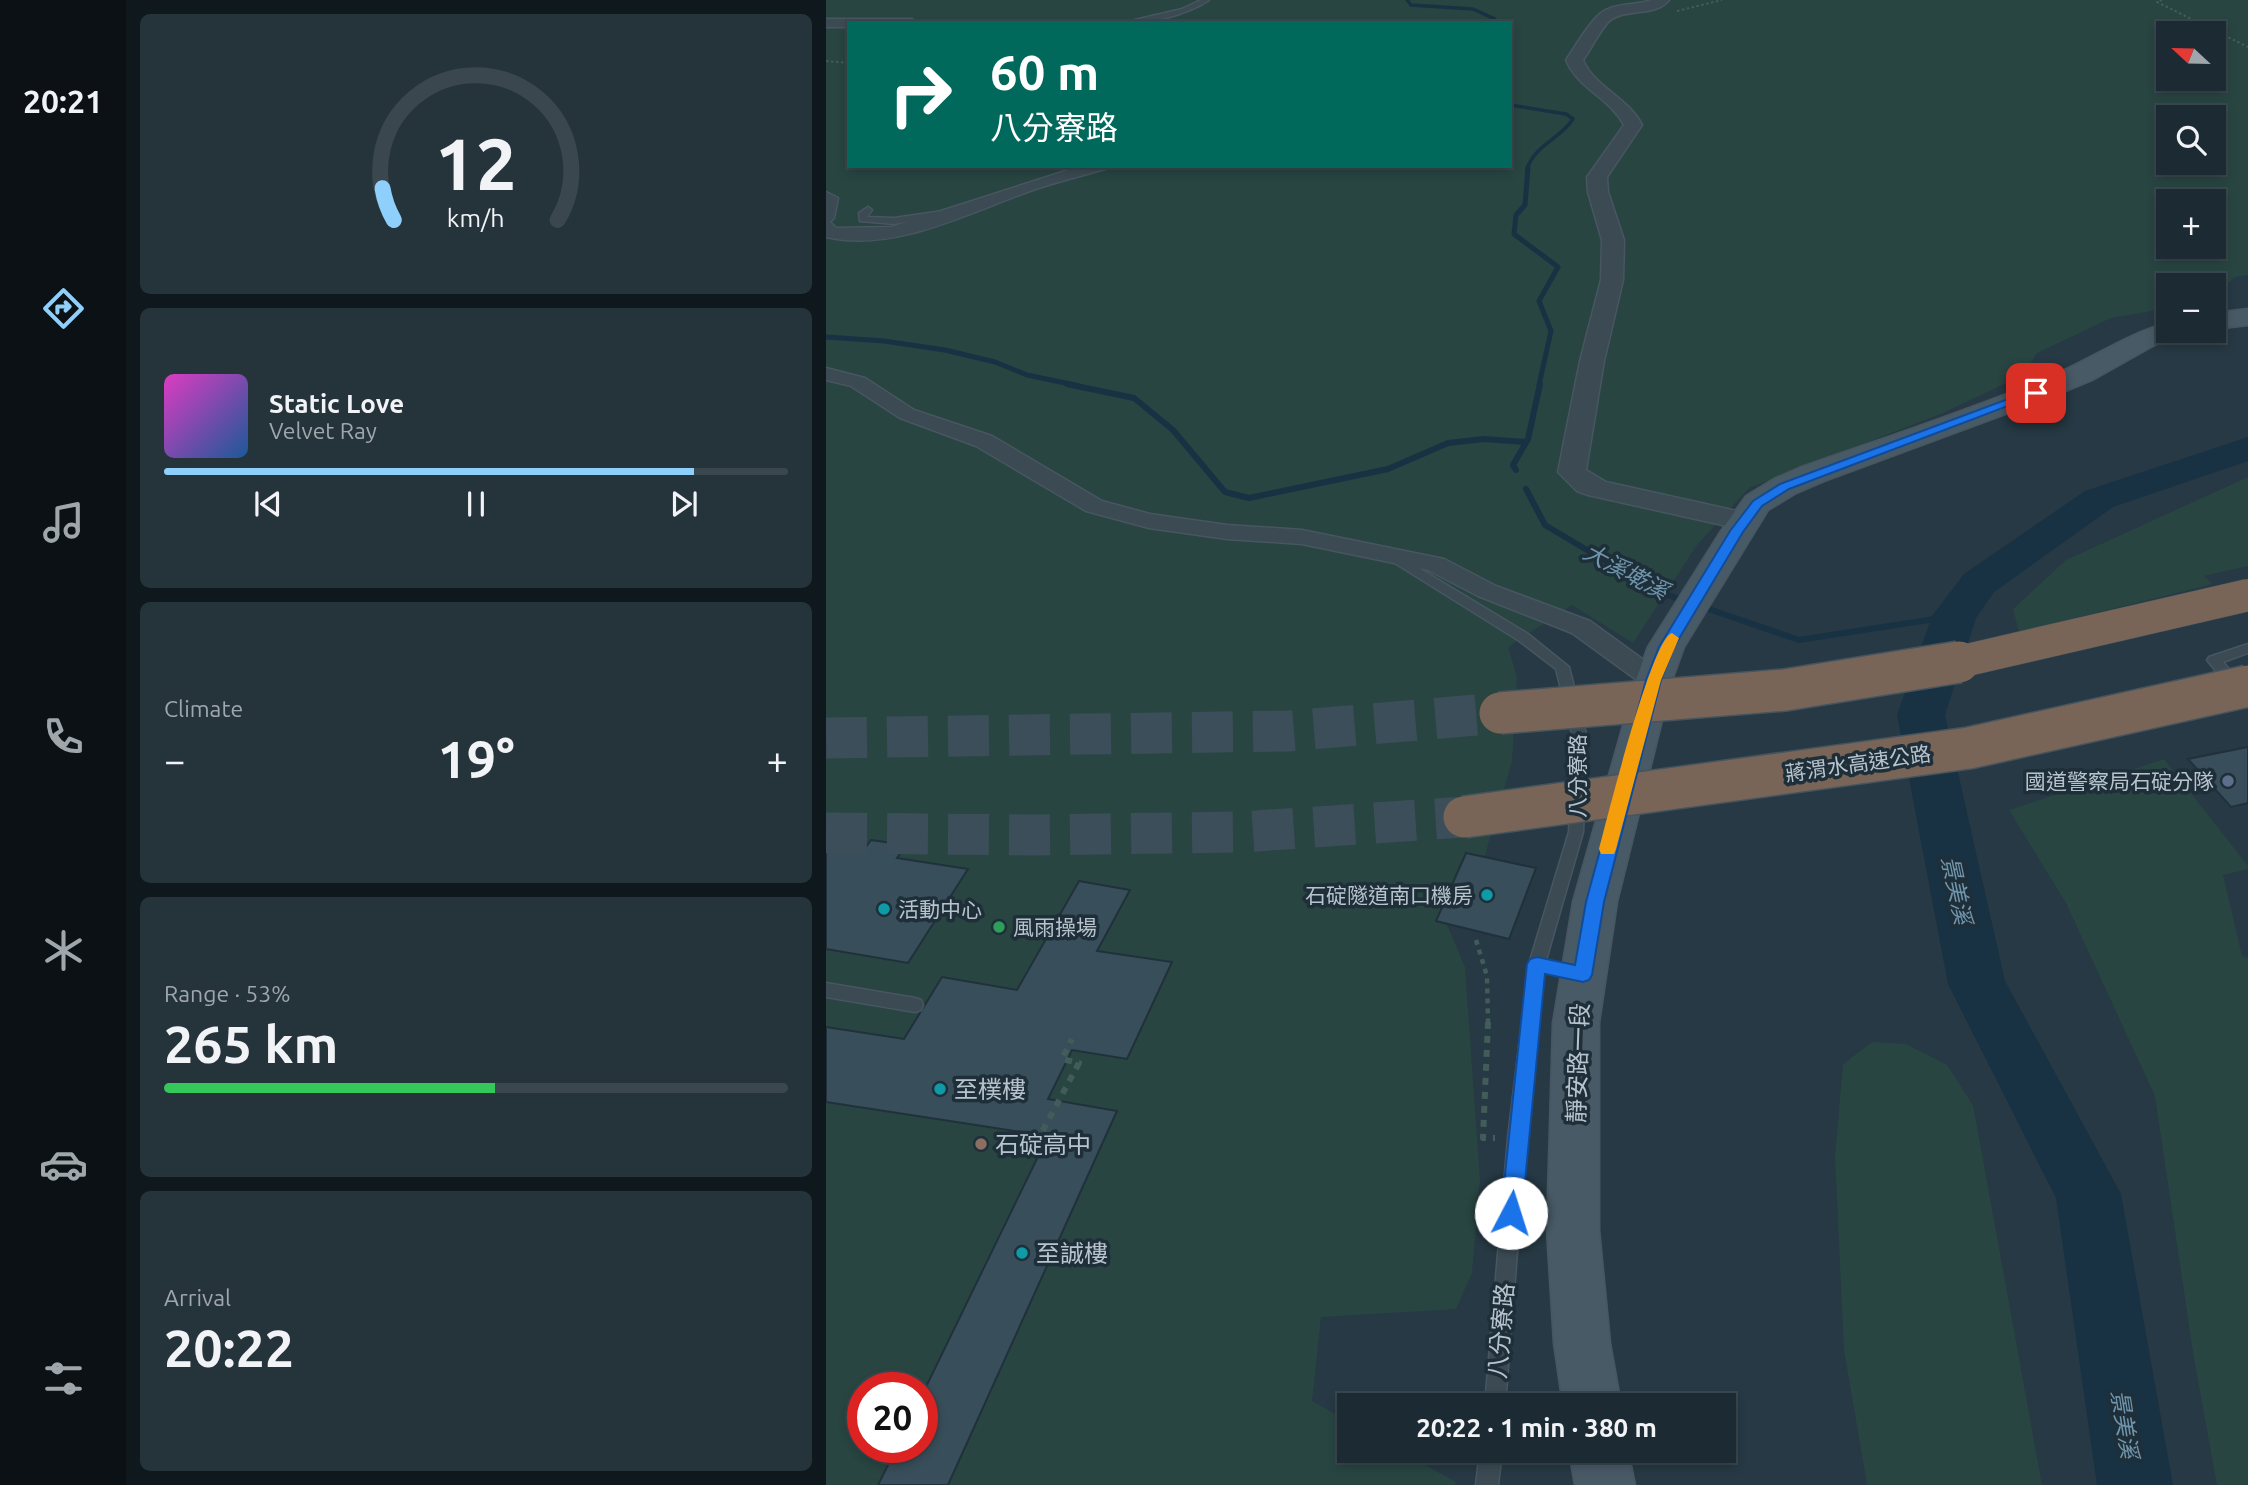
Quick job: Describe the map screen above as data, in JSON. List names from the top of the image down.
{
  "streets": {
    "highway": ["蔣渭水高速公路"],
    "main road": ["靜安路一段"],
    "lane": ["八分寮路"]
  },
  "crossings": [
    ["八分寮路", "靜安路一段"]
  ],
  "water": ["大溪墘溪", "景美溪"],
  "places": [
    "國道警察局石碇分隊",
    "石碇隧道南口機房",
    "活動中心",
    "風雨操場",
    "至樸樓",
    "石碇高中",
    "至誠樓"
  ],
  "north": "left",
  "page": {
    "tabs": "20:21",
    "map_buttons": ["+", "−"],
    "turn": ["60 m", "八分寮路"],
    "song": ["Static Love", "Velvet Ray"],
    "tile": [
      "Climate",
      ["Range · 53%", "265 km"],
      ["Arrival", "20:22"]
    ],
    "heat": ["−", "19°", "+"],
    "limit": "20",
    "trip": "20:22 · 1 min · 380 m",
    "gauge": ["12", "km/h"]
  }
}
